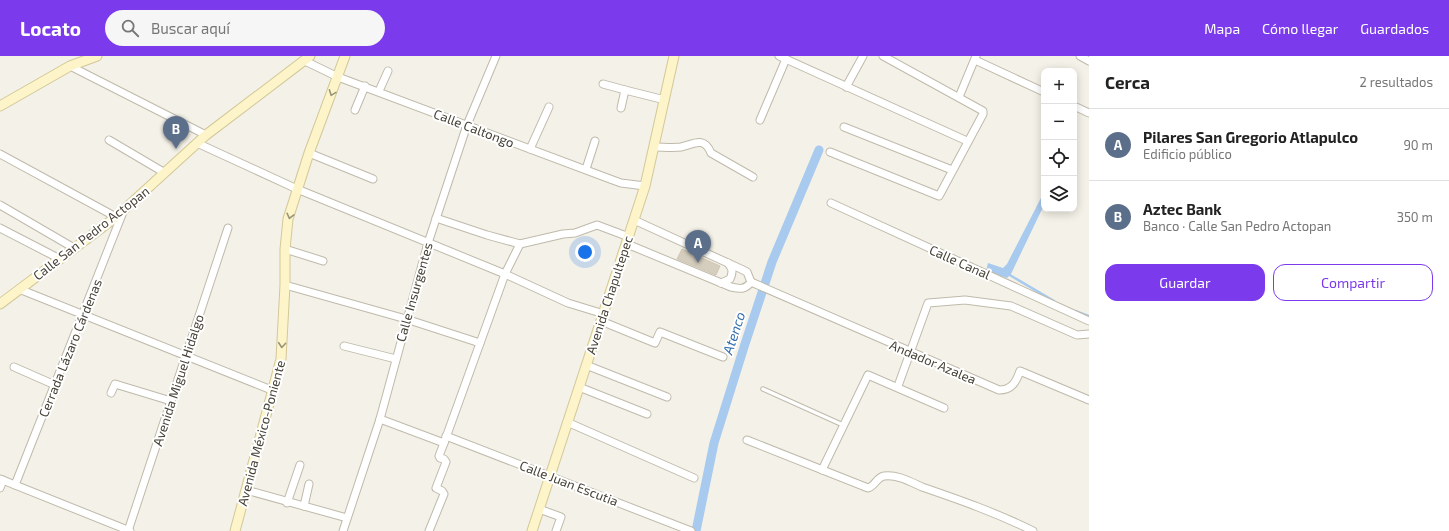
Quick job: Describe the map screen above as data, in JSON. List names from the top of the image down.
{
  "streets": {
    "main road": ["Calle San Pedro Actopan", "Avenida Chapultepec", "Avenida México-Poniente"],
    "street": [
      "Calle Caltongo",
      "Calle Canal",
      "Calle Insurgentes",
      "Cerrada Lázaro Cárdenas",
      "Andador Azalea",
      "Avenida Miguel Hidalgo",
      "Calle Juan Escutia"
    ]
  },
  "crossings": [
    ["Calle Caltongo", "Calle San Pedro Actopan"],
    ["Calle Caltongo", "Calle Insurgentes"],
    ["Calle Caltongo", "Avenida Chapultepec"],
    ["Calle Caltongo", "Avenida México-Poniente"],
    ["Calle San Pedro Actopan", "Cerrada Lázaro Cárdenas"],
    ["Calle Insurgentes", "Calle Juan Escutia"],
    ["Avenida Chapultepec", "Calle Juan Escutia"]
  ],
  "one_way": ["Avenida México-Poniente"],
  "water": ["Atenco"],
  "page": {
    "header": "Locato",
    "search": "Buscar aquí",
    "nav": ["Mapa", "Cómo llegar", "Guardados"],
    "heading": ["Cerca", "2 resultados"],
    "map_buttons": ["+", "−"],
    "list": [
      {
        "mark": "A",
        "name": "Pilares San Gregorio Atlapulco",
        "note": "Edificio público",
        "value": "90 m"
      },
      {
        "mark": "B",
        "name": "Aztec Bank",
        "note": "Banco · Calle San Pedro Actopan",
        "value": "350 m"
      }
    ],
    "pins": ["B", "A"],
    "buttons": ["Guardar", "Compartir"]
  }
}
